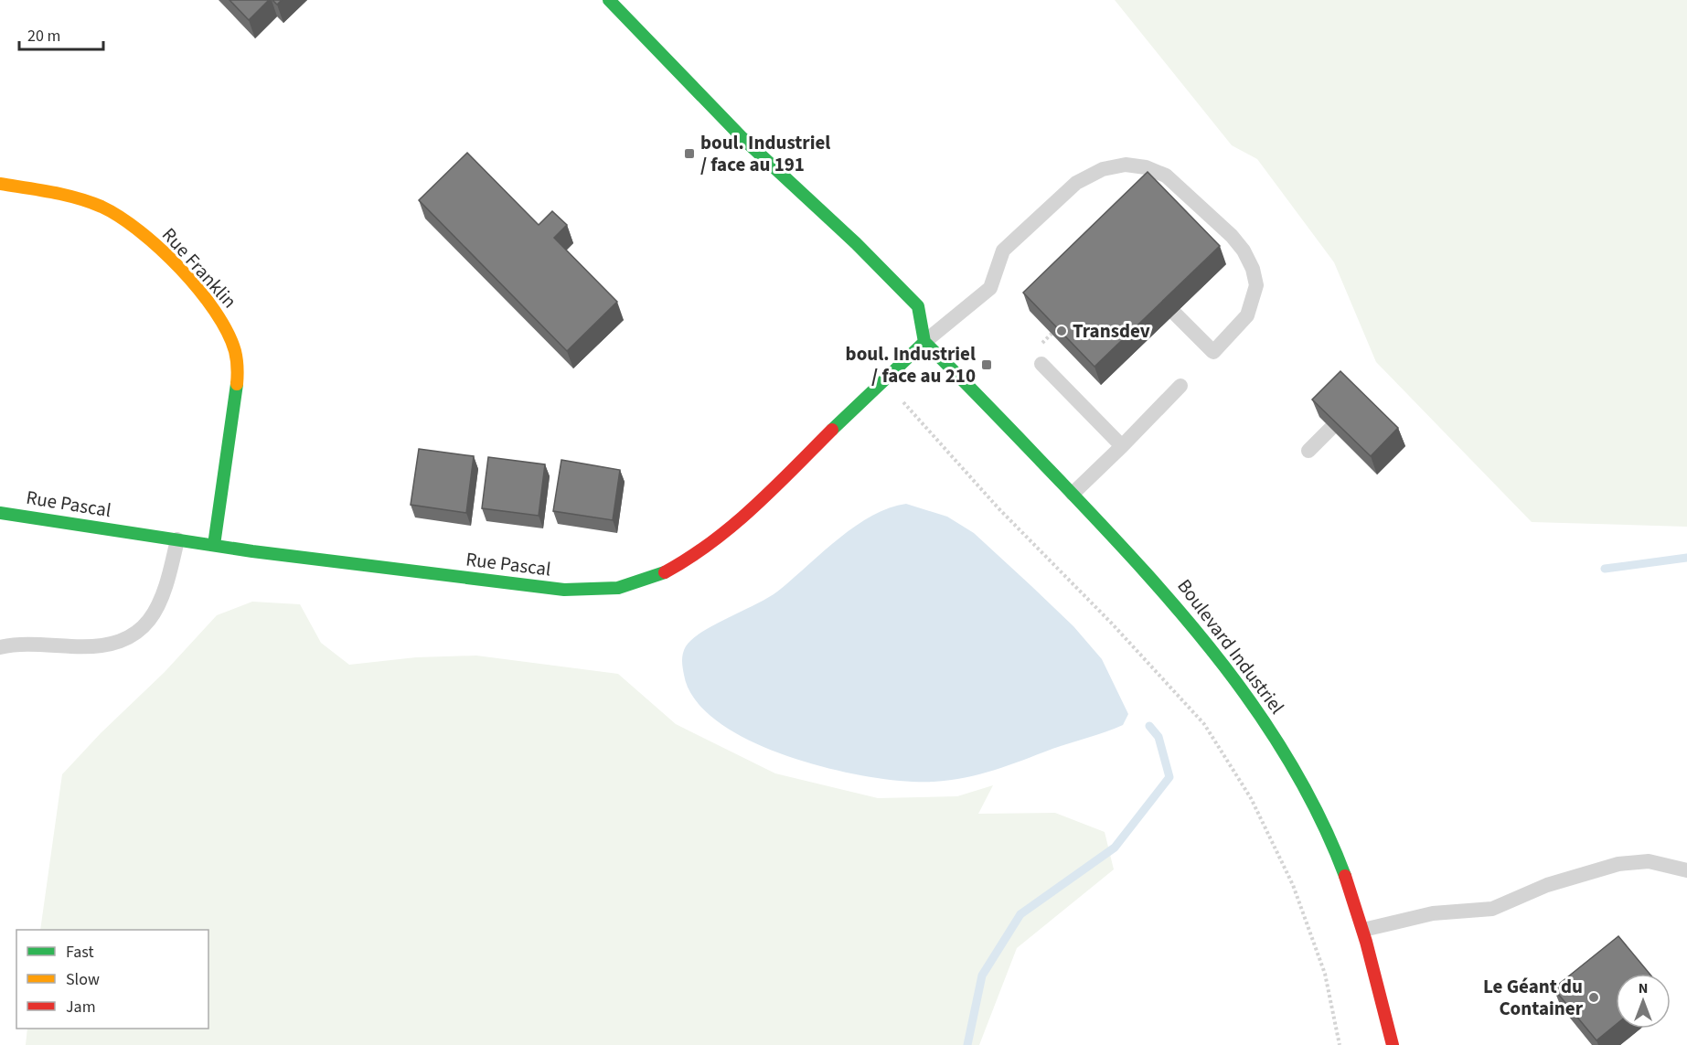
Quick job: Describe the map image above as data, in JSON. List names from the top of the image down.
{
  "streets": {
    "street": ["Rue Franklin", "Rue Pascal", "Boulevard Industriel"]
  },
  "crossings": [
    ["Rue Franklin", "Rue Pascal"],
    ["Rue Pascal", "Boulevard Industriel"]
  ],
  "places": {
    "transit": ["boul. Industriel / face au 191", "boul. Industriel / face au 210"],
    "other": ["Transdev", "Le Géant du Container"]
  },
  "legend": ["Fast", "Slow", "Jam"],
  "scale_bar": "20 m",
  "north": "top"
}
